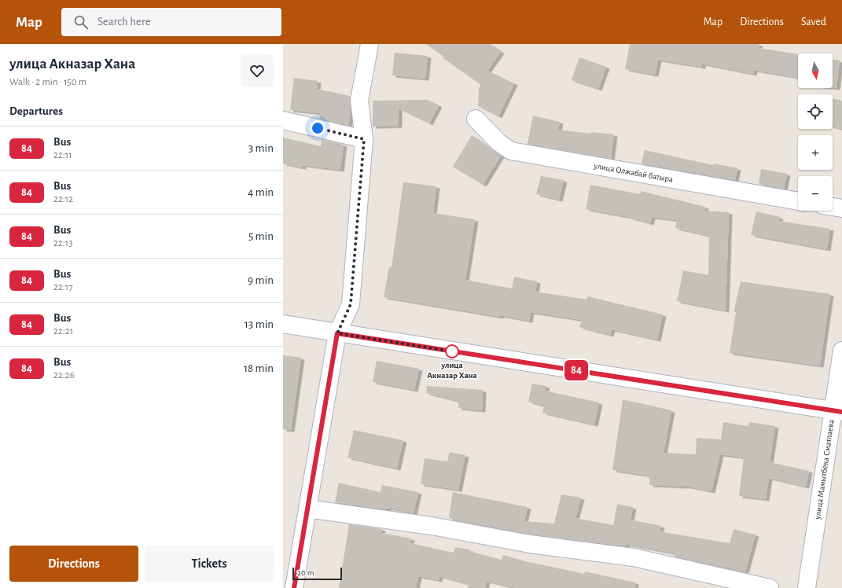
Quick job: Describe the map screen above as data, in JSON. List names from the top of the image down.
{
  "streets": {
    "street": ["улица Олжабай батыра", "улица Мамытбека Сматлаева"]
  },
  "places": ["улица Акназар Хана"],
  "lines": ["bus line 84"],
  "scale_bar": "20 m",
  "north": "bottom",
  "page": {
    "header": "Map",
    "search": "Search here",
    "nav": ["Map", "Directions", "Saved"],
    "heading": [
      ["улица Акназар Хана", "Walk · 2 min · 150 m"],
      "Departures"
    ],
    "on_map": "84",
    "map_buttons": ["+", "−"],
    "list": [
      {
        "mark": "84",
        "name": "Bus",
        "note": "22:11",
        "value": "3 min"
      },
      {
        "mark": "84",
        "name": "Bus",
        "note": "22:12",
        "value": "4 min"
      },
      {
        "mark": "84",
        "name": "Bus",
        "note": "22:13",
        "value": "5 min"
      },
      {
        "mark": "84",
        "name": "Bus",
        "note": "22:17",
        "value": "9 min"
      },
      {
        "mark": "84",
        "name": "Bus",
        "note": "22:21",
        "value": "13 min"
      },
      {
        "mark": "84",
        "name": "Bus",
        "note": "22:26",
        "value": "18 min"
      }
    ],
    "buttons": ["Directions", "Tickets"],
    "scale": "20 m"
  }
}
